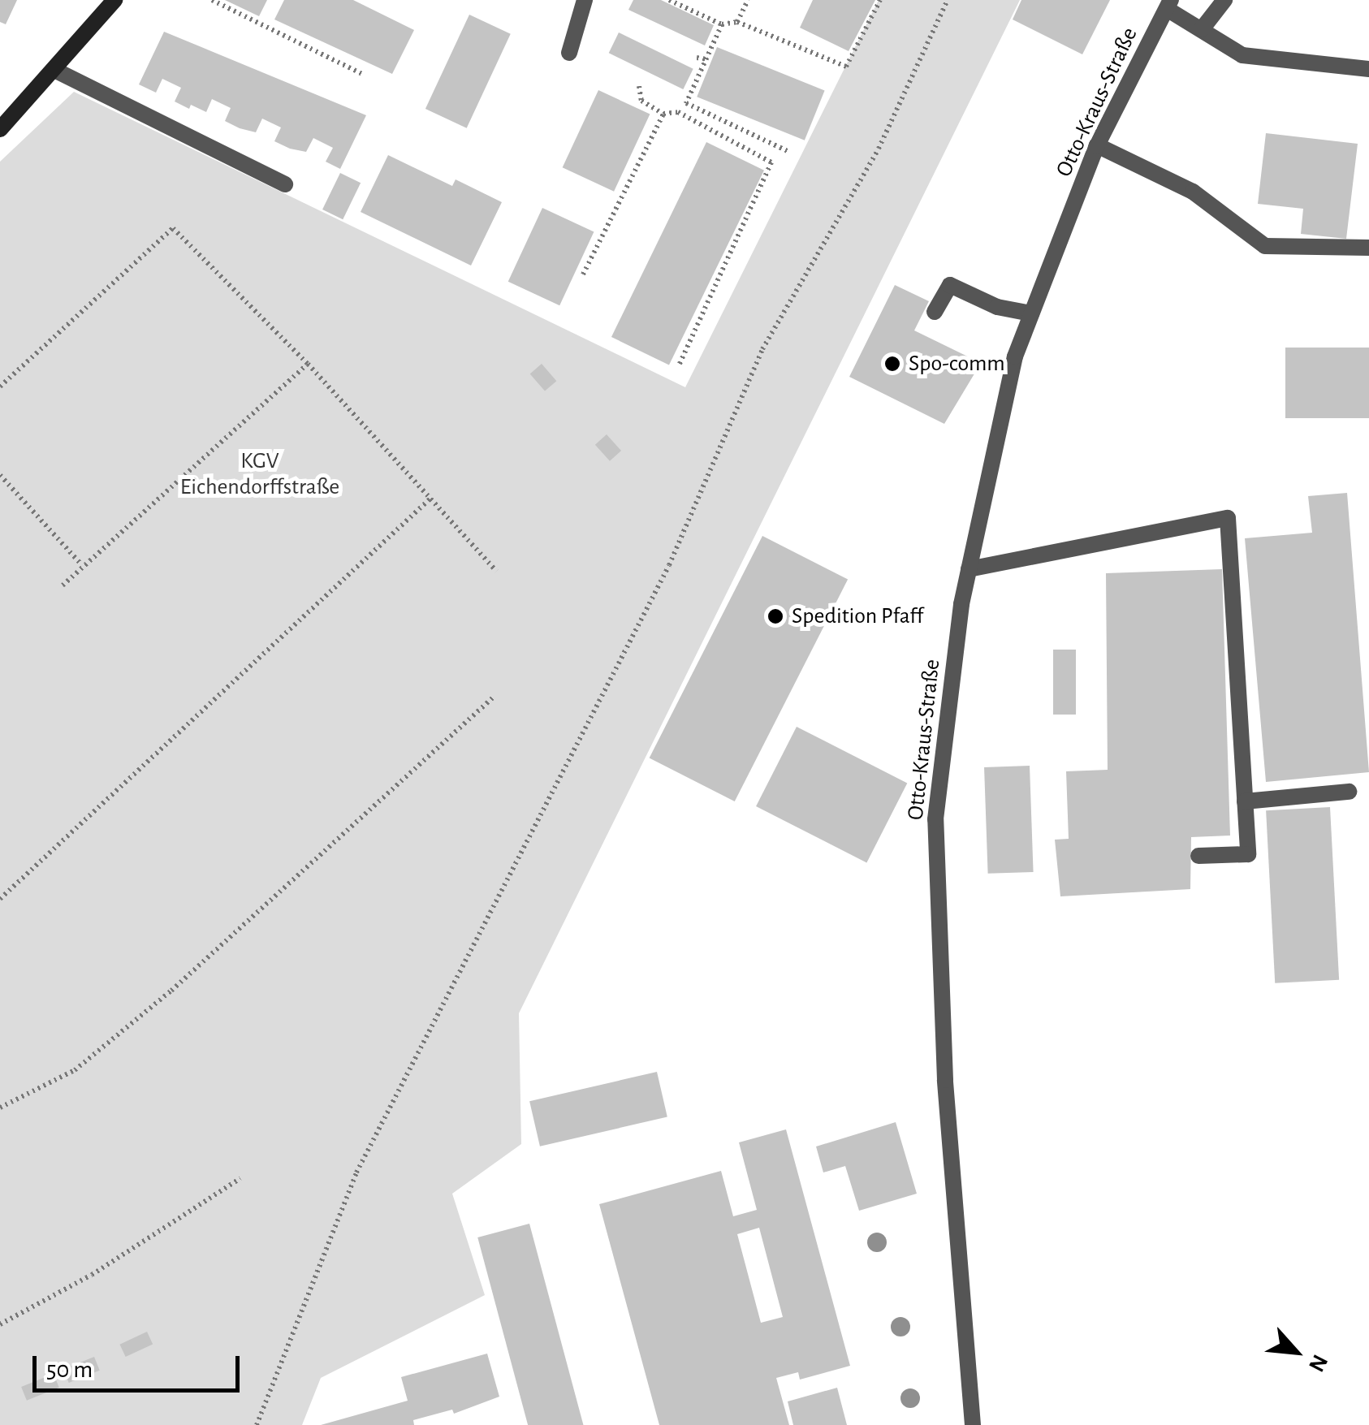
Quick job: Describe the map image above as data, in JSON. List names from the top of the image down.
{
  "streets": {
    "street": ["Otto-Kraus-Straße"]
  },
  "parks": ["KGV Eichendorffstraße"],
  "places": ["Spo-comm", "Spedition Pfaff"],
  "scale_bar": "50 m",
  "north": "bottom right"
}
